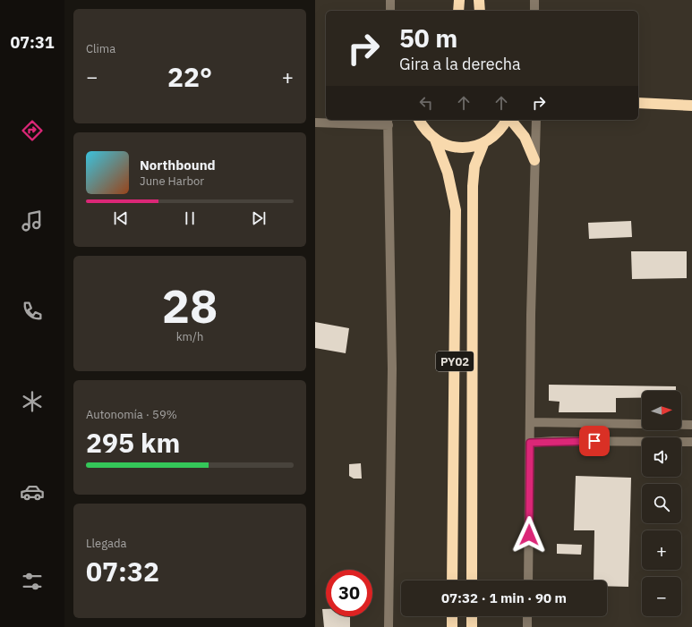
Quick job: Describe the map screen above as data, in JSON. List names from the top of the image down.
{
  "streets": {
    "highway": ["PY02"]
  },
  "north": "right",
  "page": {
    "tabs": "07:31",
    "tile": [
      "Clima",
      ["28", "km/h"],
      ["Autonomía · 59%", "295 km"],
      ["Llegada", "07:32"]
    ],
    "turn": ["50 m", "Gira a la derecha"],
    "heat": ["−", "22°", "+"],
    "song": ["Northbound", "June Harbor"],
    "map_buttons": ["+", "−"],
    "limit": "30",
    "trip": "07:32 · 1 min · 90 m"
  }
}
